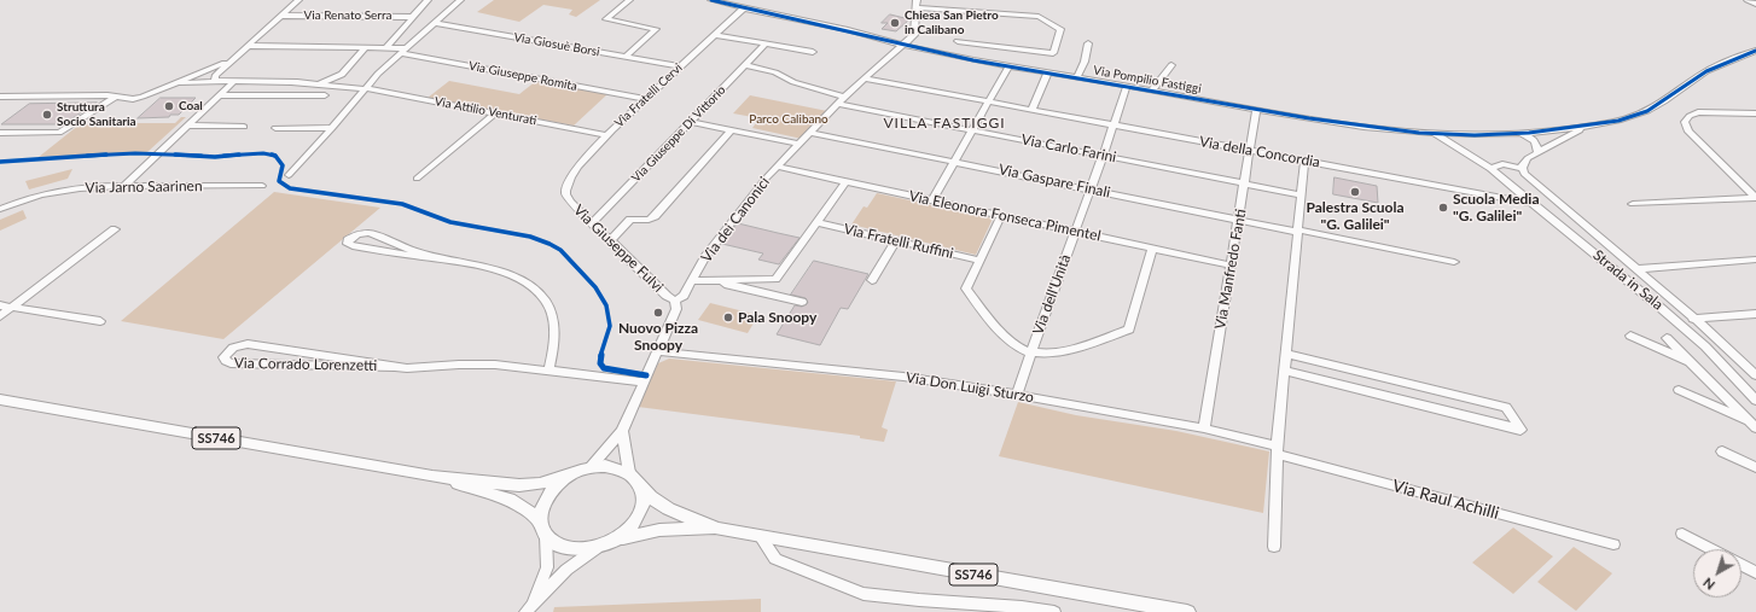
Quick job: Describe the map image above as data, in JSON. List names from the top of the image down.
{
  "streets": {
    "main road": ["SS746"],
    "street": [
      "Via Renato Serra",
      "Via Giosuè Borsi",
      "Via Giuseppe Romita",
      "Via Pompilio Fastiggi",
      "Via Fratelli Cervi",
      "Via Attilio Venturati",
      "Via Giuseppe Di Vittorio",
      "Via Carlo Farini",
      "Via della Concordia",
      "Via Gaspare Finali",
      "Via Jarno Saarinen",
      "Via Eleonora Fonseca Pimentel",
      "Via dei Canonici",
      "Via Fratelli Ruffini",
      "Via Giuseppe Fulvi",
      "Via Manfredo Fanti",
      "Strada in Sala",
      "Via dell'Unità",
      "Via Corrado Lorenzetti",
      "Via Don Luigi Sturzo",
      "Via Raul Achilli"
    ]
  },
  "crossings": [
    ["Via Giosuè Borsi", "Via Fratelli Cervi"],
    ["Via Giuseppe Romita", "Via Fratelli Cervi"],
    ["Via Pompilio Fastiggi", "Via Fratelli Cervi"],
    ["Via Pompilio Fastiggi", "Via dei Canonici"],
    ["Via Pompilio Fastiggi", "Via Manfredo Fanti"],
    ["Via Pompilio Fastiggi", "Strada in Sala"],
    ["Via Pompilio Fastiggi", "Via dell'Unità"],
    ["Via Fratelli Cervi", "Via Attilio Venturati"],
    ["Via Fratelli Cervi", "Via Giuseppe Fulvi"],
    ["Via Giuseppe Di Vittorio", "Via Giuseppe Fulvi"],
    ["Via Carlo Farini", "Via dei Canonici"],
    ["Via Carlo Farini", "Via Manfredo Fanti"],
    ["Via Carlo Farini", "Via dell'Unità"],
    ["Via della Concordia", "Via dei Canonici"],
    ["Via della Concordia", "Via Manfredo Fanti"],
    ["Via della Concordia", "Strada in Sala"],
    ["Via della Concordia", "Via dell'Unità"],
    ["Via Gaspare Finali", "Via dei Canonici"],
    ["Via Gaspare Finali", "Via Manfredo Fanti"],
    ["Via Gaspare Finali", "Via dell'Unità"],
    ["Via Eleonora Fonseca Pimentel", "Via dei Canonici"],
    ["Via Eleonora Fonseca Pimentel", "Via Manfredo Fanti"],
    ["Via Eleonora Fonseca Pimentel", "Via dell'Unità"],
    ["Via dei Canonici", "Via Giuseppe Fulvi"],
    ["Via Manfredo Fanti", "Via Don Luigi Sturzo"],
    ["Via dell'Unità", "Via Don Luigi Sturzo"],
    ["Via Don Luigi Sturzo", "Via Raul Achilli"]
  ],
  "districts": ["VILLA FASTIGGI"],
  "parks": ["Parco Calibano"],
  "places": [
    "Chiesa San Pietro in Calibano",
    "Coal",
    "Struttura Socio Sanitaria",
    "Palestra Scuola \"G. Galilei\"",
    "Scuola Media \"G. Galilei\"",
    "Nuovo Pizza Snoopy",
    "Pala Snoopy"
  ],
  "north": "bottom left"
}
